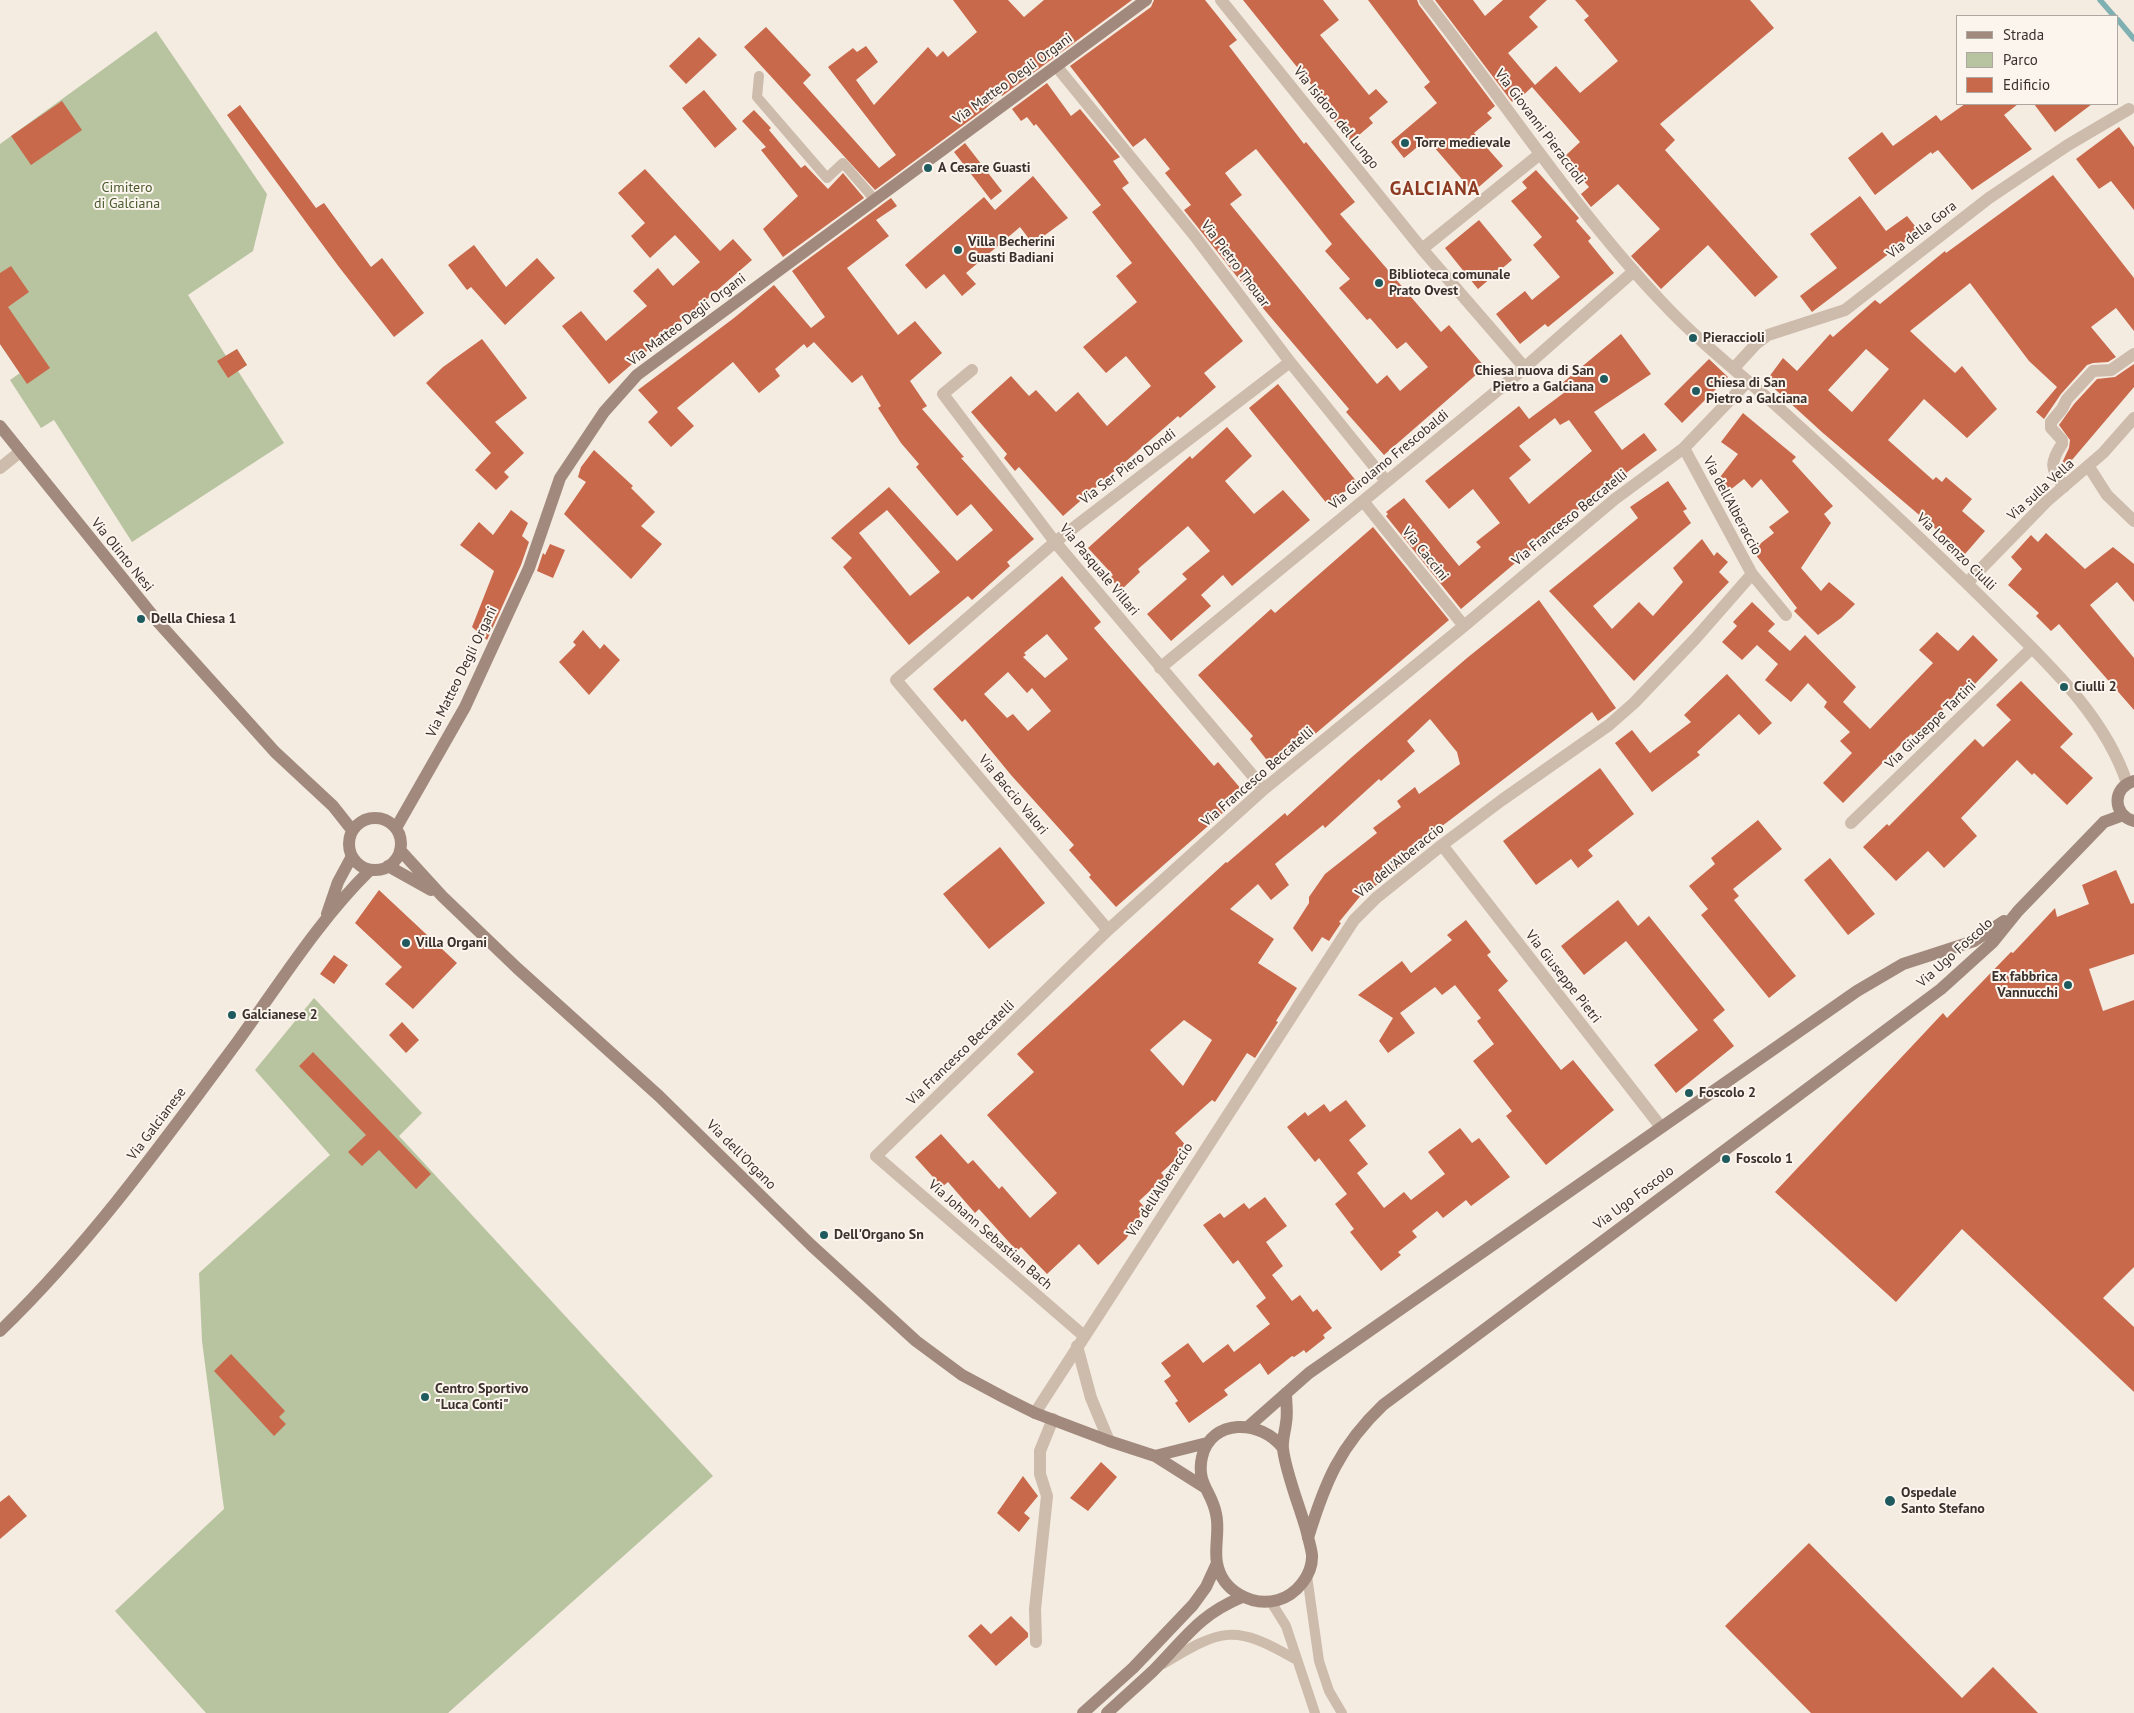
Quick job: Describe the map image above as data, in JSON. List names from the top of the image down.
{
  "streets": {
    "street": [
      "Via Matteo Degli Organi",
      "Via Isidoro del Lungo",
      "Via Giovanni Pieraccioli",
      "Via della Gora",
      "Via Pietro Thouar",
      "Via Girolamo Frescobaldi",
      "Via Ser Piero Dondi",
      "Via sulla Vella",
      "Via dell'Alberaccio",
      "Via Francesco Beccatelli",
      "Via Lorenzo Ciulli",
      "Via Caccini",
      "Via Olinto Nesi",
      "Via Pasquale Villari",
      "Via Giuseppe Tartini",
      "Via Baccio Valori",
      "Via Ugo Foscolo",
      "Via Giuseppe Pietri",
      "Via Galcianese",
      "Via dell'Organo",
      "Via Johann Sebastian Bach"
    ]
  },
  "crossings": [
    ["Via Matteo Degli Organi", "Via Pietro Thouar"],
    ["Via Matteo Degli Organi", "Via Olinto Nesi"],
    ["Via Matteo Degli Organi", "Via Galcianese"],
    ["Via Matteo Degli Organi", "Via dell'Organo"],
    ["Via Isidoro del Lungo", "Via Girolamo Frescobaldi"],
    ["Via Giovanni Pieraccioli", "Via della Gora"],
    ["Via Giovanni Pieraccioli", "Via Girolamo Frescobaldi"],
    ["Via Giovanni Pieraccioli", "Via Lorenzo Ciulli"],
    ["Via della Gora", "Via Lorenzo Ciulli"],
    ["Via Pietro Thouar", "Via Girolamo Frescobaldi"],
    ["Via Pietro Thouar", "Via Ser Piero Dondi"],
    ["Via Girolamo Frescobaldi", "Via Caccini"],
    ["Via Girolamo Frescobaldi", "Via Pasquale Villari"],
    ["Via Ser Piero Dondi", "Via Pasquale Villari"],
    ["Via Ser Piero Dondi", "Via Baccio Valori"],
    ["Via sulla Vella", "Via Lorenzo Ciulli"],
    ["Via dell'Alberaccio", "Via Francesco Beccatelli"],
    ["Via dell'Alberaccio", "Via Giuseppe Pietri"],
    ["Via dell'Alberaccio", "Via dell'Organo"],
    ["Via dell'Alberaccio", "Via Johann Sebastian Bach"],
    ["Via Francesco Beccatelli", "Via Lorenzo Ciulli"],
    ["Via Francesco Beccatelli", "Via Caccini"],
    ["Via Francesco Beccatelli", "Via Pasquale Villari"],
    ["Via Francesco Beccatelli", "Via Baccio Valori"],
    ["Via Francesco Beccatelli", "Via Johann Sebastian Bach"],
    ["Via Lorenzo Ciulli", "Via Giuseppe Tartini"],
    ["Via Olinto Nesi", "Via Galcianese"],
    ["Via Olinto Nesi", "Via dell'Organo"],
    ["Via Ugo Foscolo", "Via Giuseppe Pietri"],
    ["Via Galcianese", "Via dell'Organo"]
  ],
  "districts": ["GALCIANA"],
  "parks": ["Cimitero di Galciana"],
  "places": [
    "Torre medievale",
    "A Cesare Guasti",
    "Villa Becherini Guasti Badiani",
    "Biblioteca comunale Prato Ovest",
    "Pieraccioli",
    "Chiesa nuova di San Pietro a Galciana",
    "Chiesa di San Pietro a Galciana",
    "Della Chiesa 1",
    "Ciulli 2",
    "Villa Organi",
    "Ex fabbrica Vannucchi",
    "Galcianese 2",
    "Foscolo 2",
    "Foscolo 1",
    "Dell'Organo Sn",
    "Centro Sportivo \"Luca Conti\"",
    "Ospedale Santo Stefano"
  ],
  "legend": ["Strada", "Parco", "Edificio"]
}
